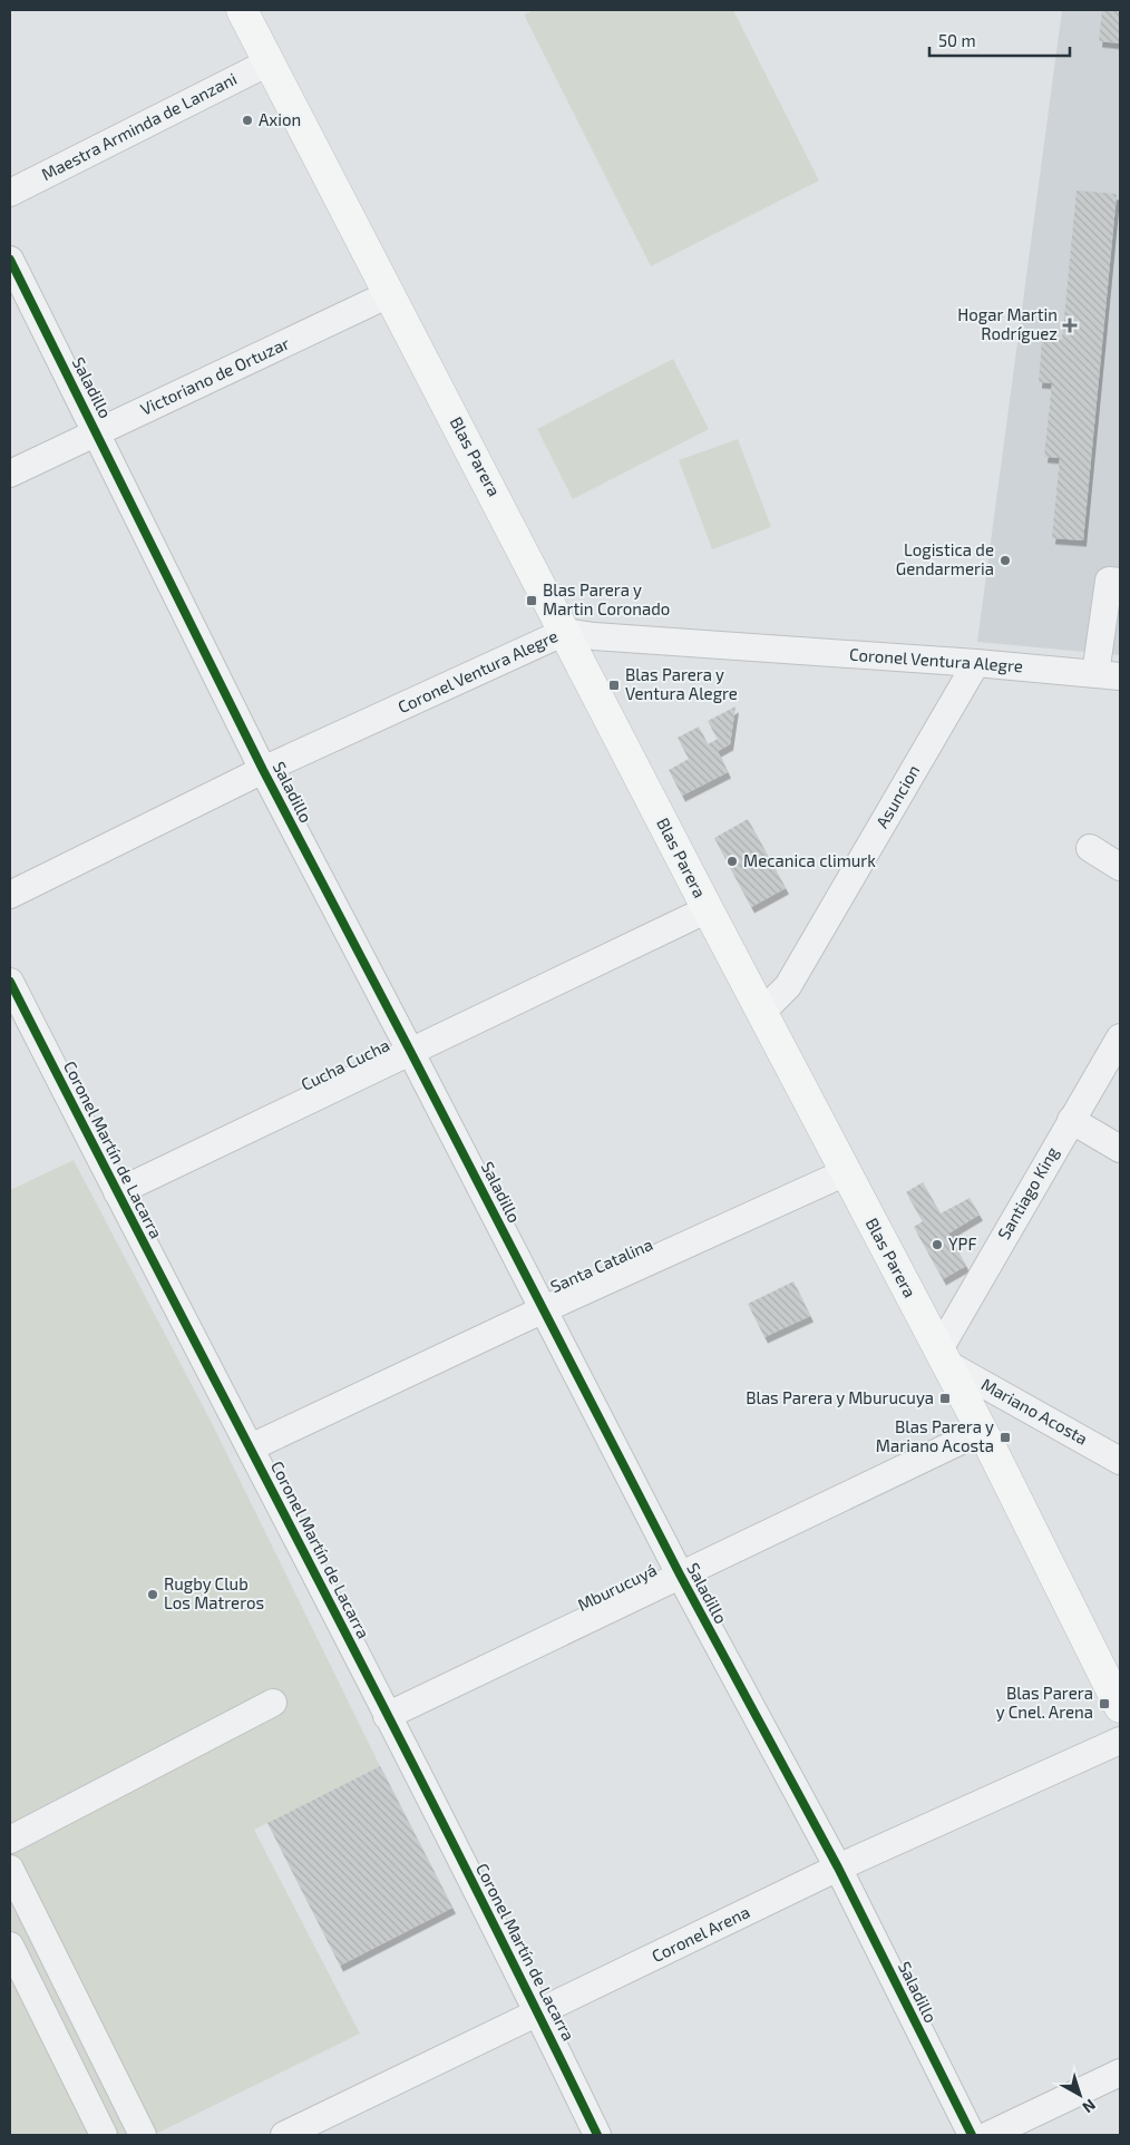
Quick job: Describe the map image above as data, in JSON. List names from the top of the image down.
{
  "streets": {
    "main road": ["Blas Parera"],
    "street": [
      "Maestra Arminda de Lanzani",
      "Victoriano de Ortuzar",
      "Saladillo",
      "Coronel Ventura Alegre",
      "Asuncion",
      "Cucha Cucha",
      "Coronel Martín de Lacarra",
      "Santiago King",
      "Santa Catalina",
      "Mariano Acosta",
      "Mburucuyá",
      "Coronel Arena"
    ]
  },
  "crossings": [
    ["Maestra Arminda de Lanzani", "Blas Parera"],
    ["Victoriano de Ortuzar", "Saladillo"],
    ["Victoriano de Ortuzar", "Blas Parera"],
    ["Saladillo", "Coronel Ventura Alegre"],
    ["Saladillo", "Cucha Cucha"],
    ["Saladillo", "Santa Catalina"],
    ["Saladillo", "Mburucuyá"],
    ["Saladillo", "Coronel Arena"],
    ["Blas Parera", "Coronel Ventura Alegre"],
    ["Blas Parera", "Asuncion"],
    ["Blas Parera", "Cucha Cucha"],
    ["Blas Parera", "Santiago King"],
    ["Blas Parera", "Santa Catalina"],
    ["Blas Parera", "Mariano Acosta"],
    ["Blas Parera", "Mburucuyá"],
    ["Coronel Ventura Alegre", "Asuncion"],
    ["Cucha Cucha", "Coronel Martín de Lacarra"],
    ["Coronel Martín de Lacarra", "Santa Catalina"],
    ["Coronel Martín de Lacarra", "Mburucuyá"],
    ["Coronel Martín de Lacarra", "Coronel Arena"],
    ["Santiago King", "Mariano Acosta"]
  ],
  "places": {
    "other": [
      "Axion",
      "Logistica de Gendarmeria",
      "Mecanica climurk",
      "YPF",
      "Rugby Club Los Matreros"
    ],
    "health": ["Hogar Martin Rodríguez"],
    "transit": [
      "Blas Parera y Martin Coronado",
      "Blas Parera y Ventura Alegre",
      "Blas Parera y Mburucuya",
      "Blas Parera y Mariano Acosta",
      "Blas Parera y Cnel. Arena"
    ]
  },
  "scale_bar": "50 m",
  "north": "bottom right"
}
